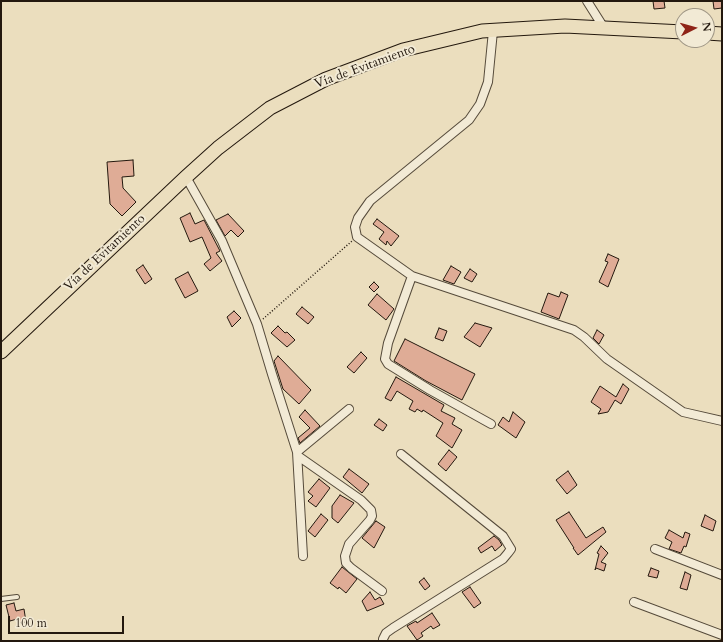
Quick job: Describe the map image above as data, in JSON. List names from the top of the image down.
{
  "streets": {
    "highway": ["Vía de Evitamiento"]
  },
  "scale_bar": "100 m",
  "north": "right"
}
